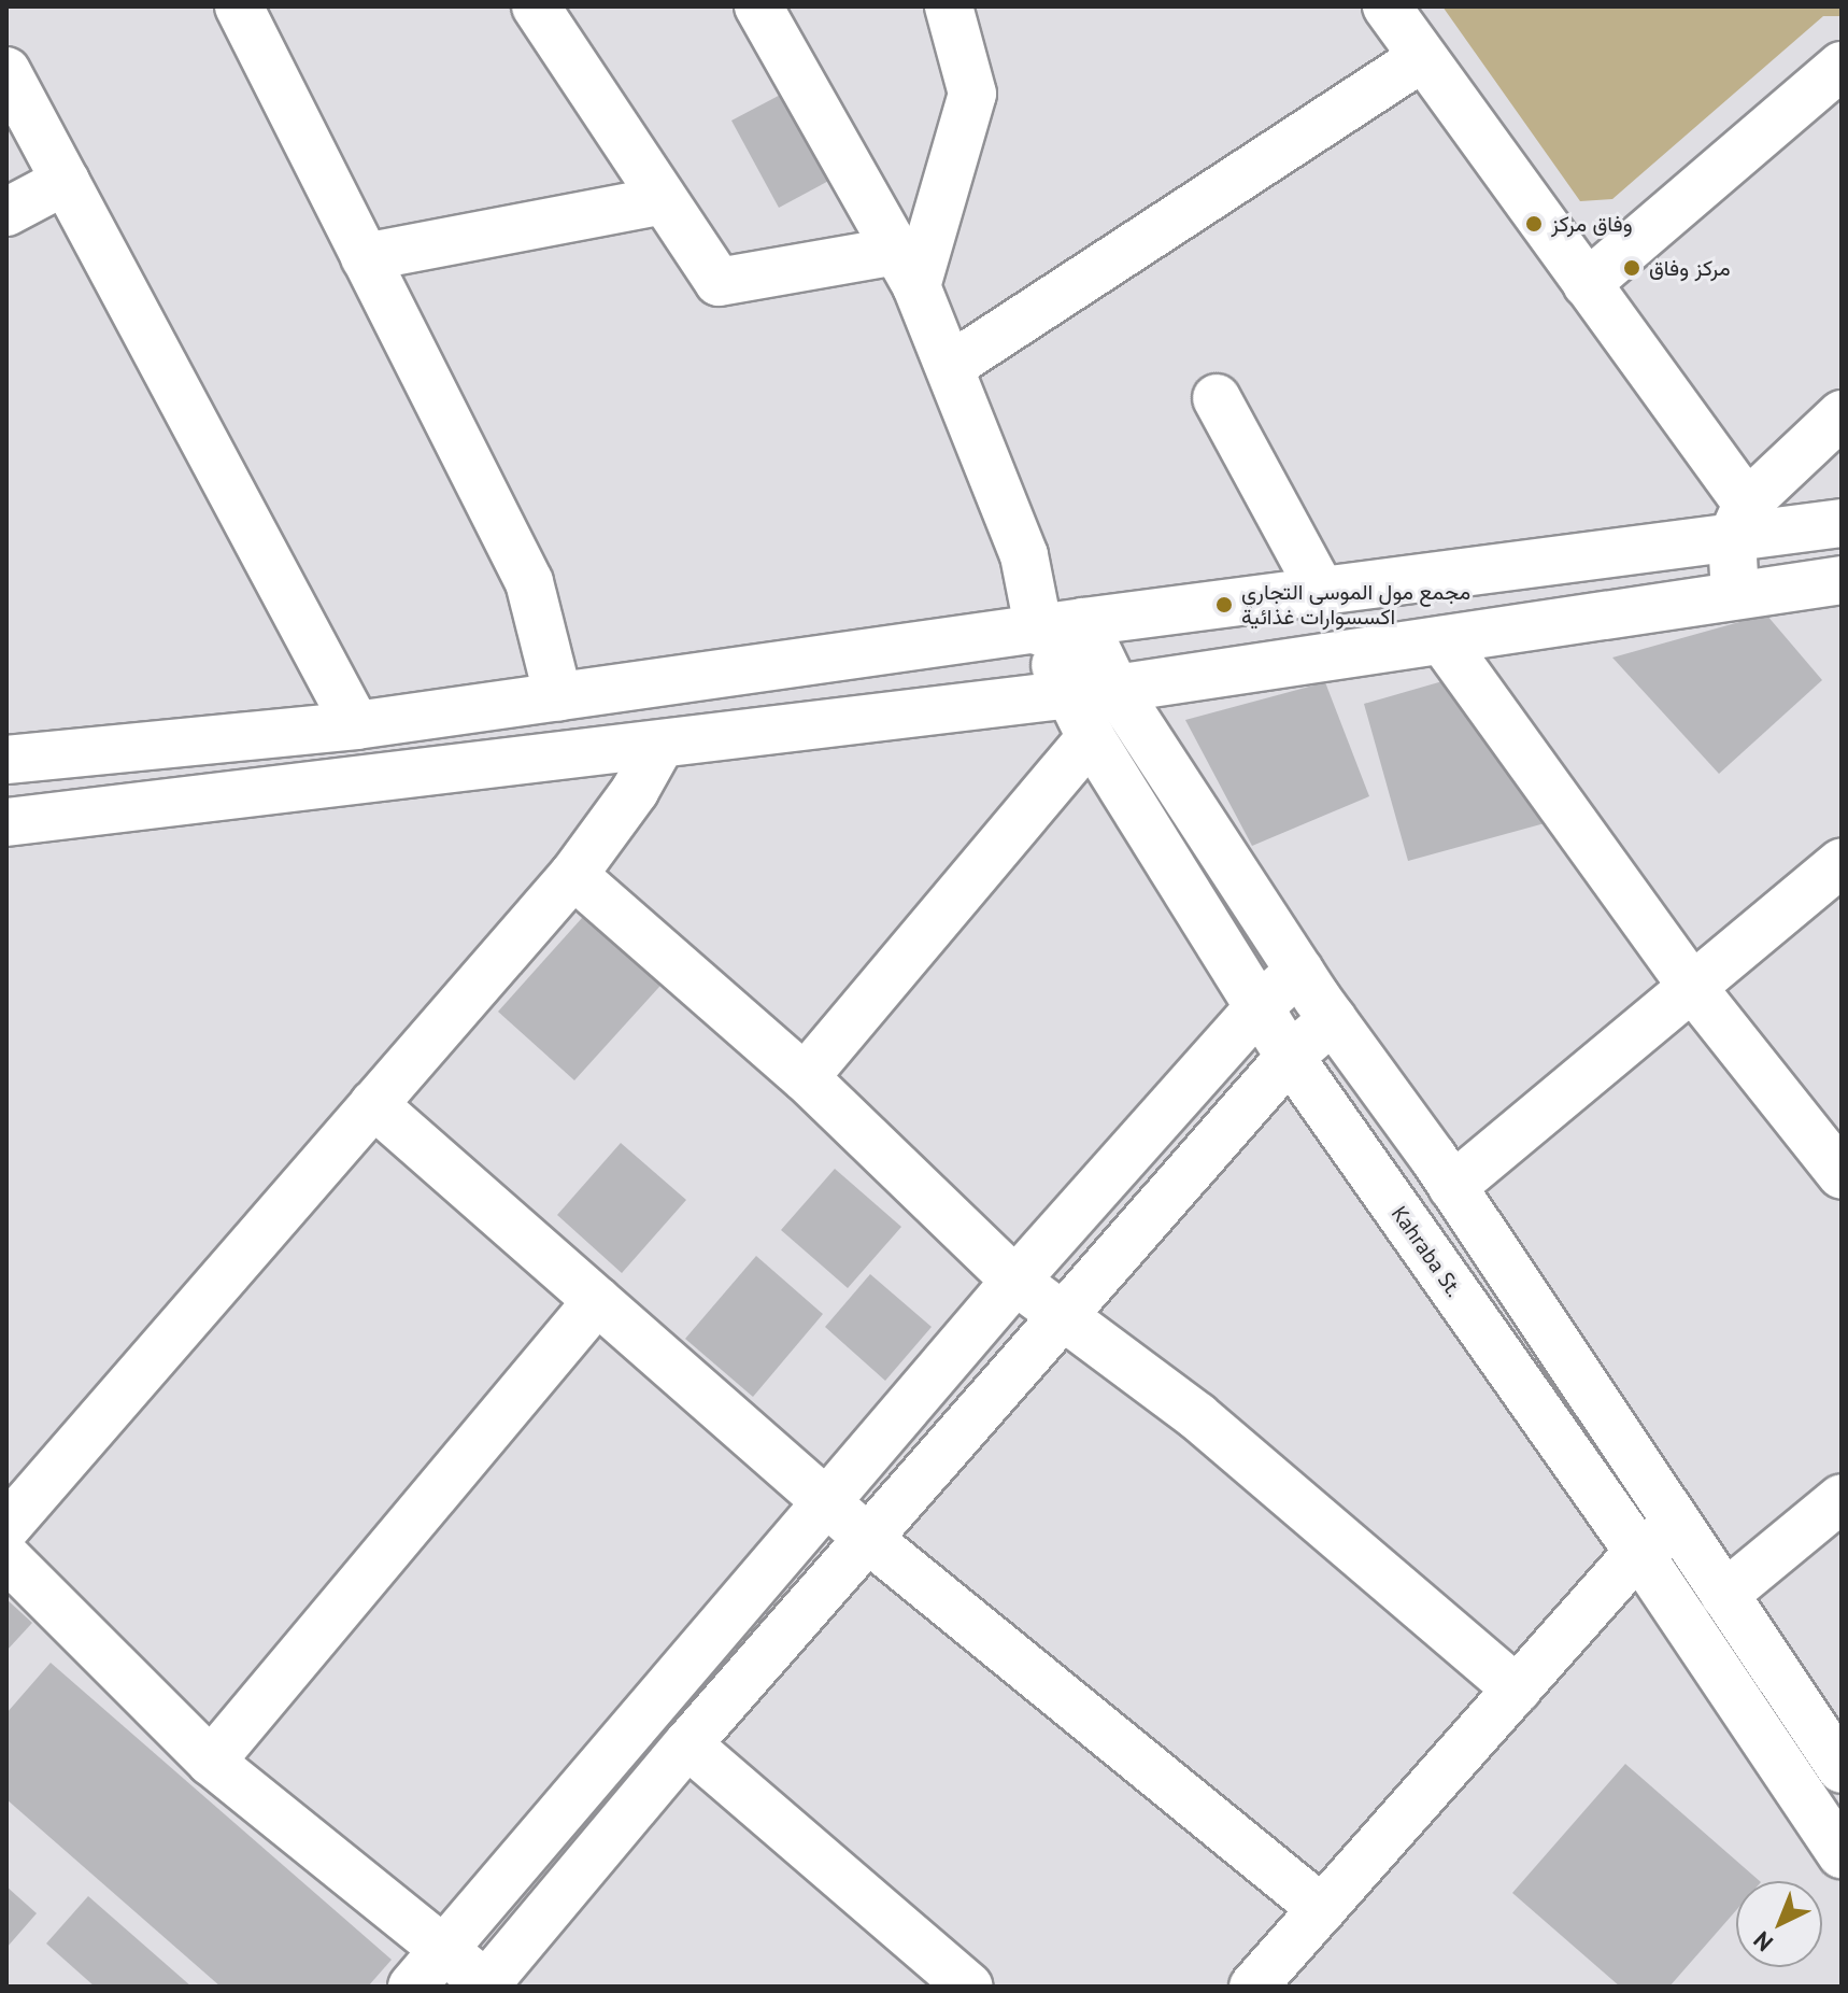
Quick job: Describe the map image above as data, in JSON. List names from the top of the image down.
{
  "streets": {
    "street": ["Kahraba St."]
  },
  "places": ["وفاق مركز", "مركز وفاق", "مجمع مول الموسى التجاري اكسسوارات غذائية"],
  "north": "bottom left"
}
